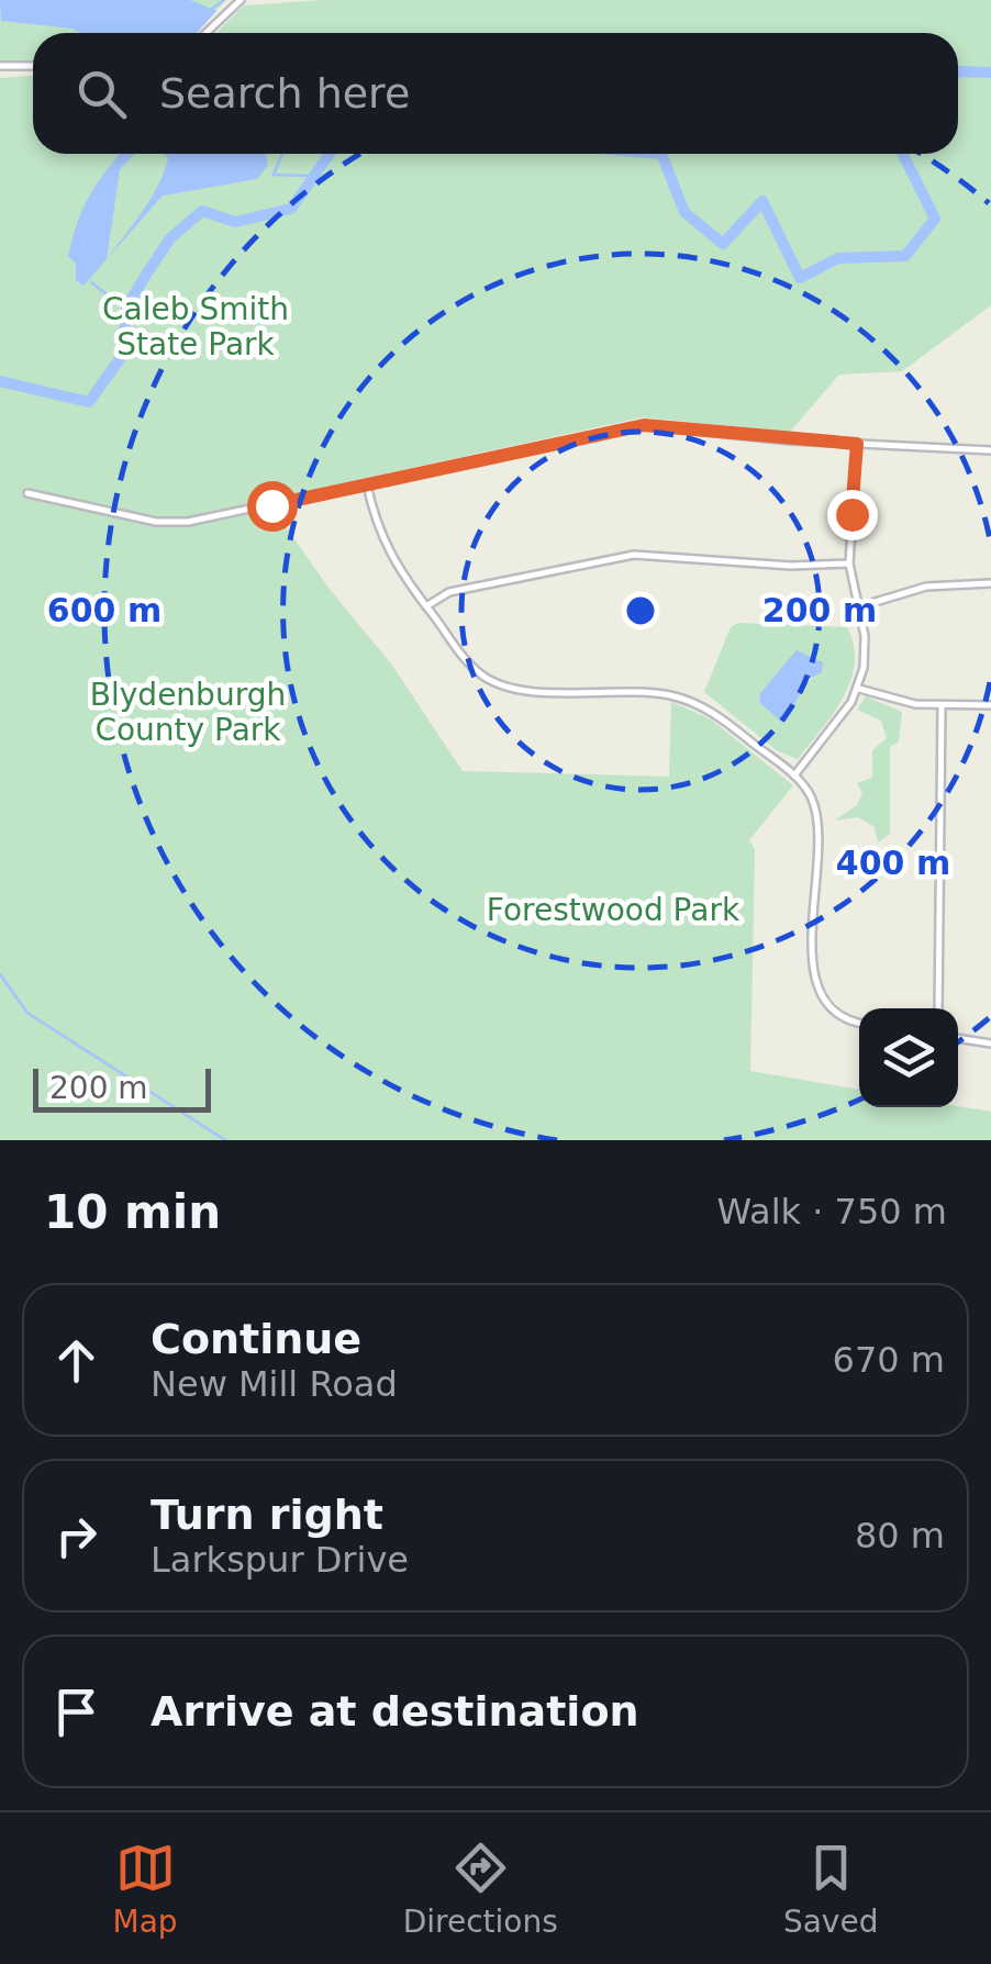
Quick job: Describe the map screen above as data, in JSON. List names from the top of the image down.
{
  "parks": ["Caleb Smith State Park", "Blydenburgh County Park", "Forestwood Park"],
  "scale_bar": "200 m",
  "page": {
    "search": "Search here",
    "scale": "200 m",
    "heading": ["10 min", "Walk · 750 m"],
    "list": [
      ["Continue", "New Mill Road", "670 m"],
      ["Turn right", "Larkspur Drive", "80 m"],
      "Arrive at destination"
    ],
    "nav": ["Map", "Directions", "Saved"]
  },
  "rings": ["200 m", "600 m", "400 m"]
}
